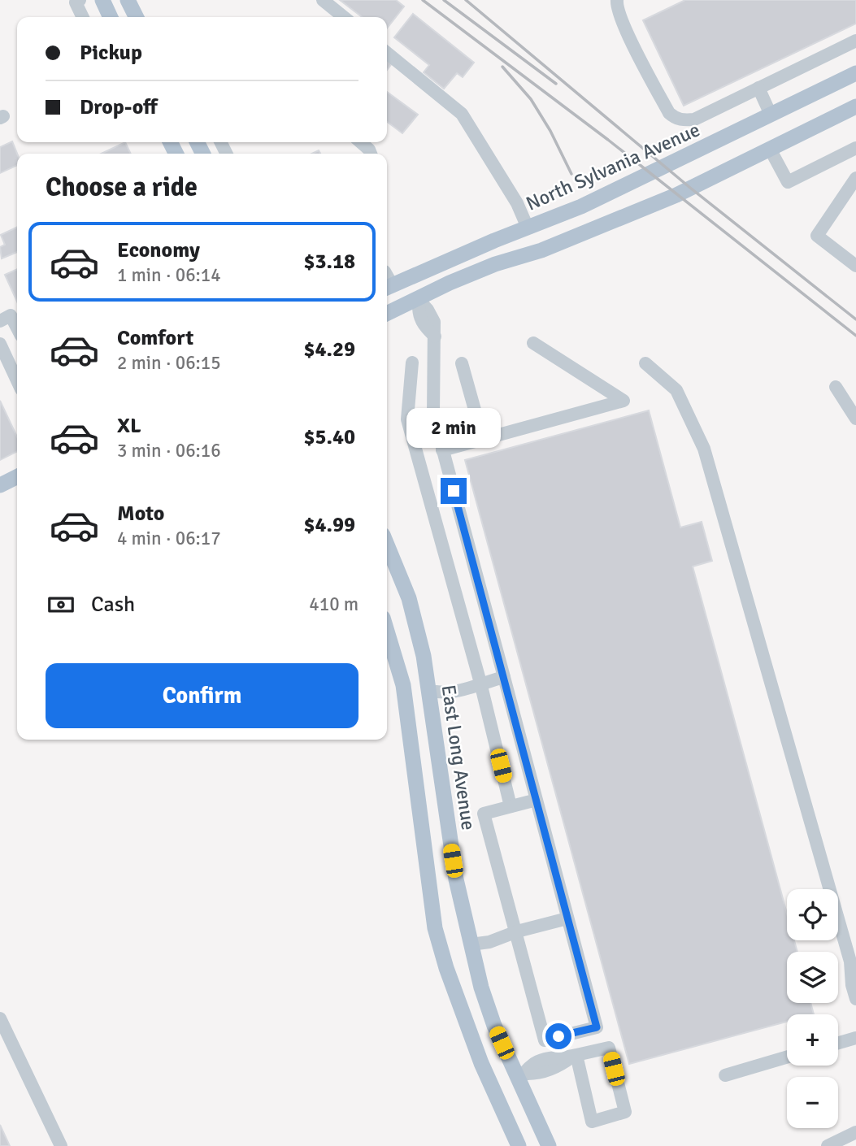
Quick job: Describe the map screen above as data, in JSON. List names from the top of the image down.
{
  "streets": {
    "main road": ["North Sylvania Avenue", "East Long Avenue"]
  },
  "page": {
    "banner": ["Pickup", "Drop-off"],
    "heading": "Choose a ride",
    "list": [
      {
        "name": "Economy",
        "note": "1 min · 06:14",
        "value": "$3.18"
      },
      {
        "name": "Comfort",
        "note": "2 min · 06:15",
        "value": "$4.29"
      },
      {
        "name": "XL",
        "note": "3 min · 06:16",
        "value": "$5.40"
      },
      {
        "name": "Moto",
        "note": "4 min · 06:17",
        "value": "$4.99"
      }
    ],
    "bubble": "2 min",
    "pay": ["Cash", "410 m"],
    "buttons": "Confirm",
    "map_buttons": ["+", "−"]
  }
}
